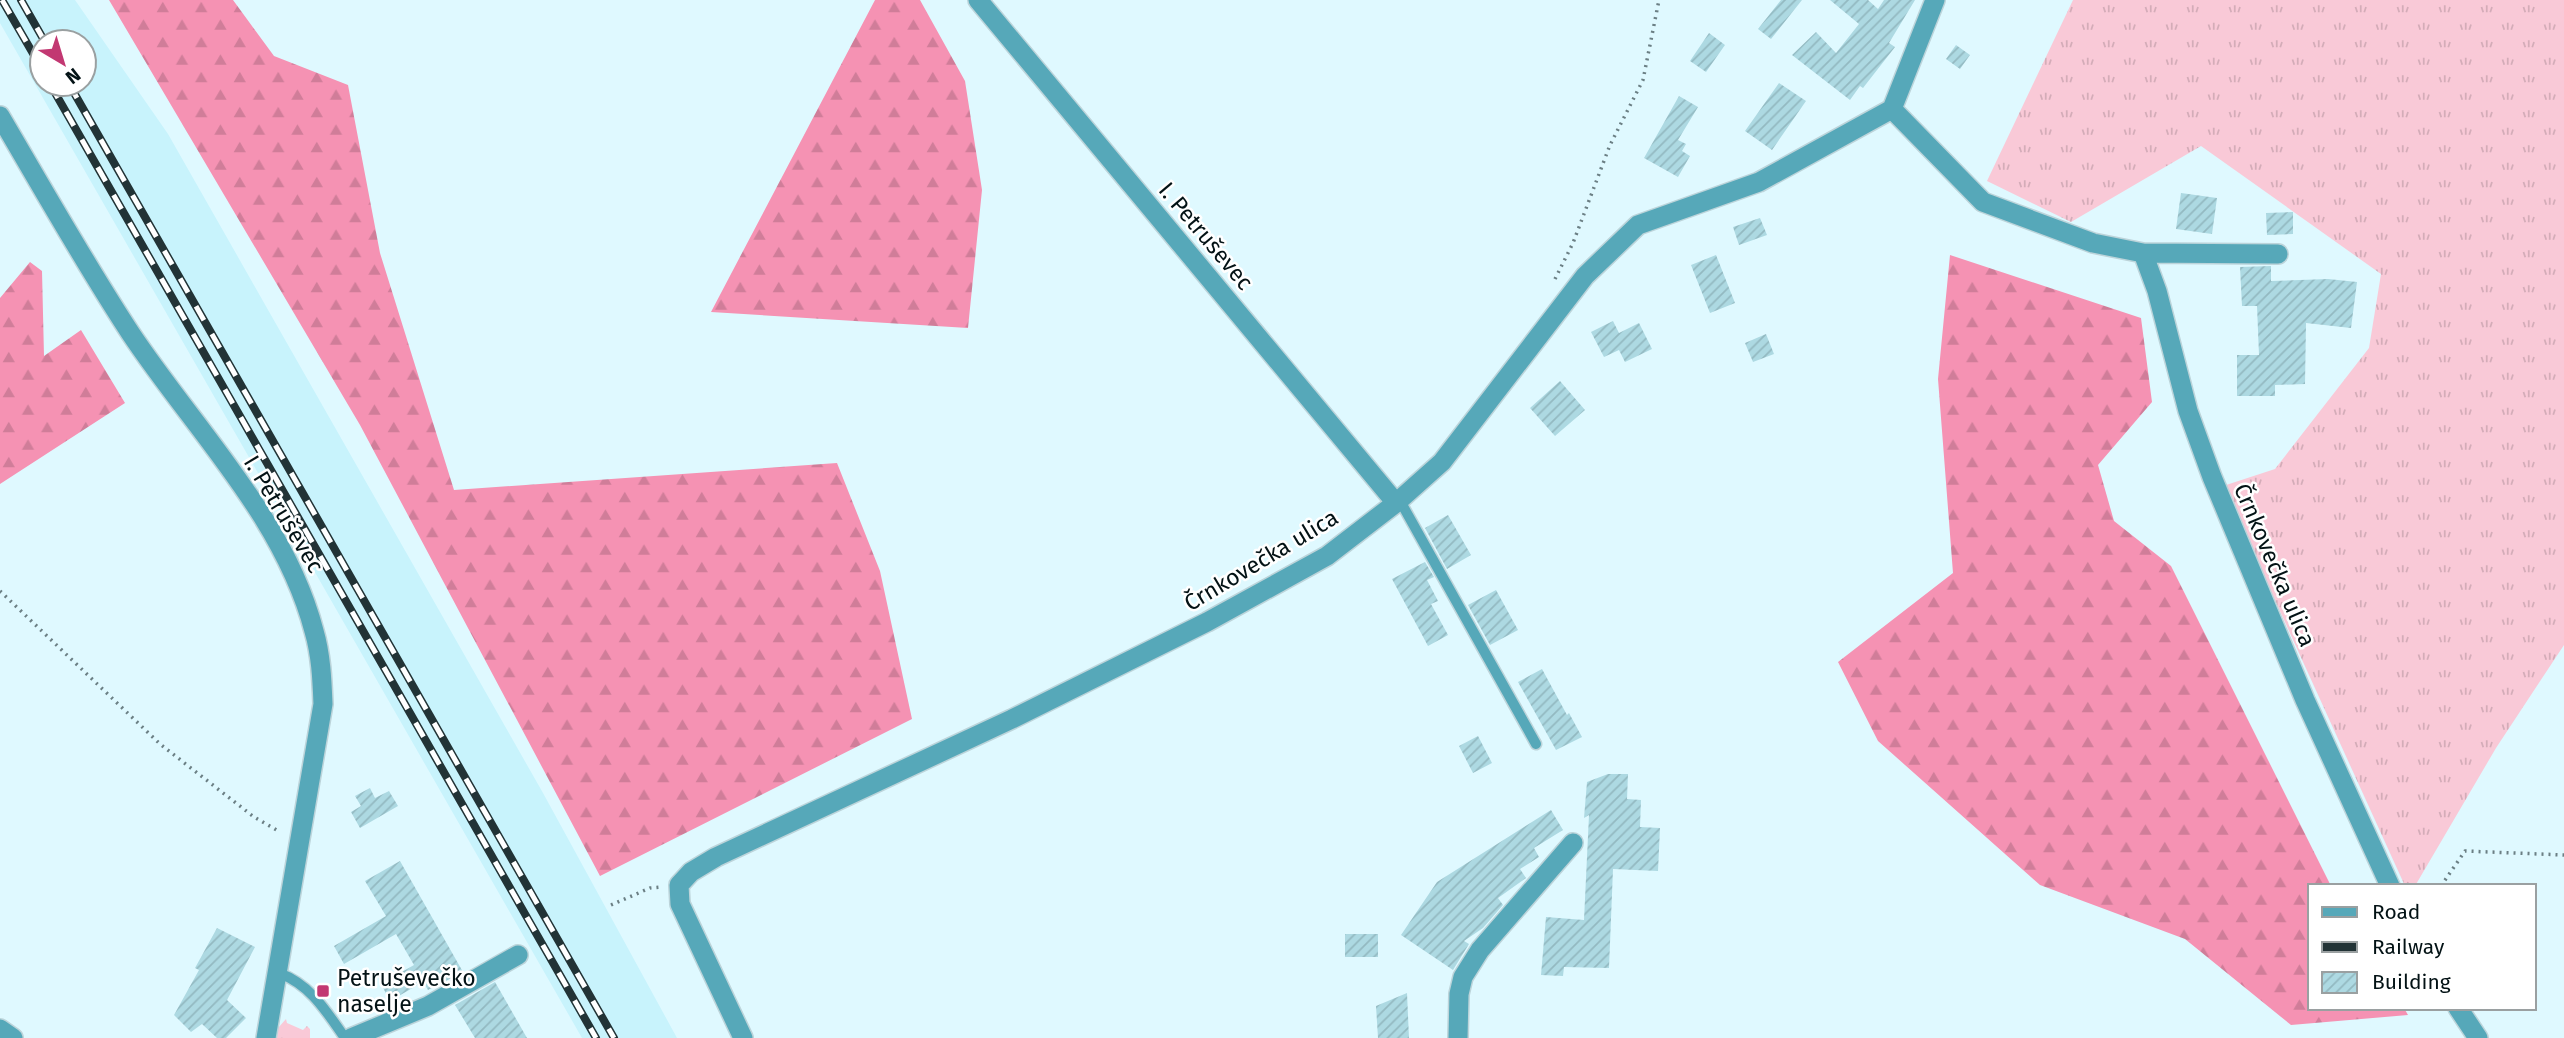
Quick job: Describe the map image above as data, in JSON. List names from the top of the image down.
{
  "streets": {
    "street": ["I. Petruševec", "Črnkovečka ulica"]
  },
  "crossings": [
    ["I. Petruševec", "Črnkovečka ulica"]
  ],
  "places": {
    "transit": ["Petruševečko naselje"]
  },
  "legend": ["Road", "Railway", "Building"],
  "north": "bottom right"
}
